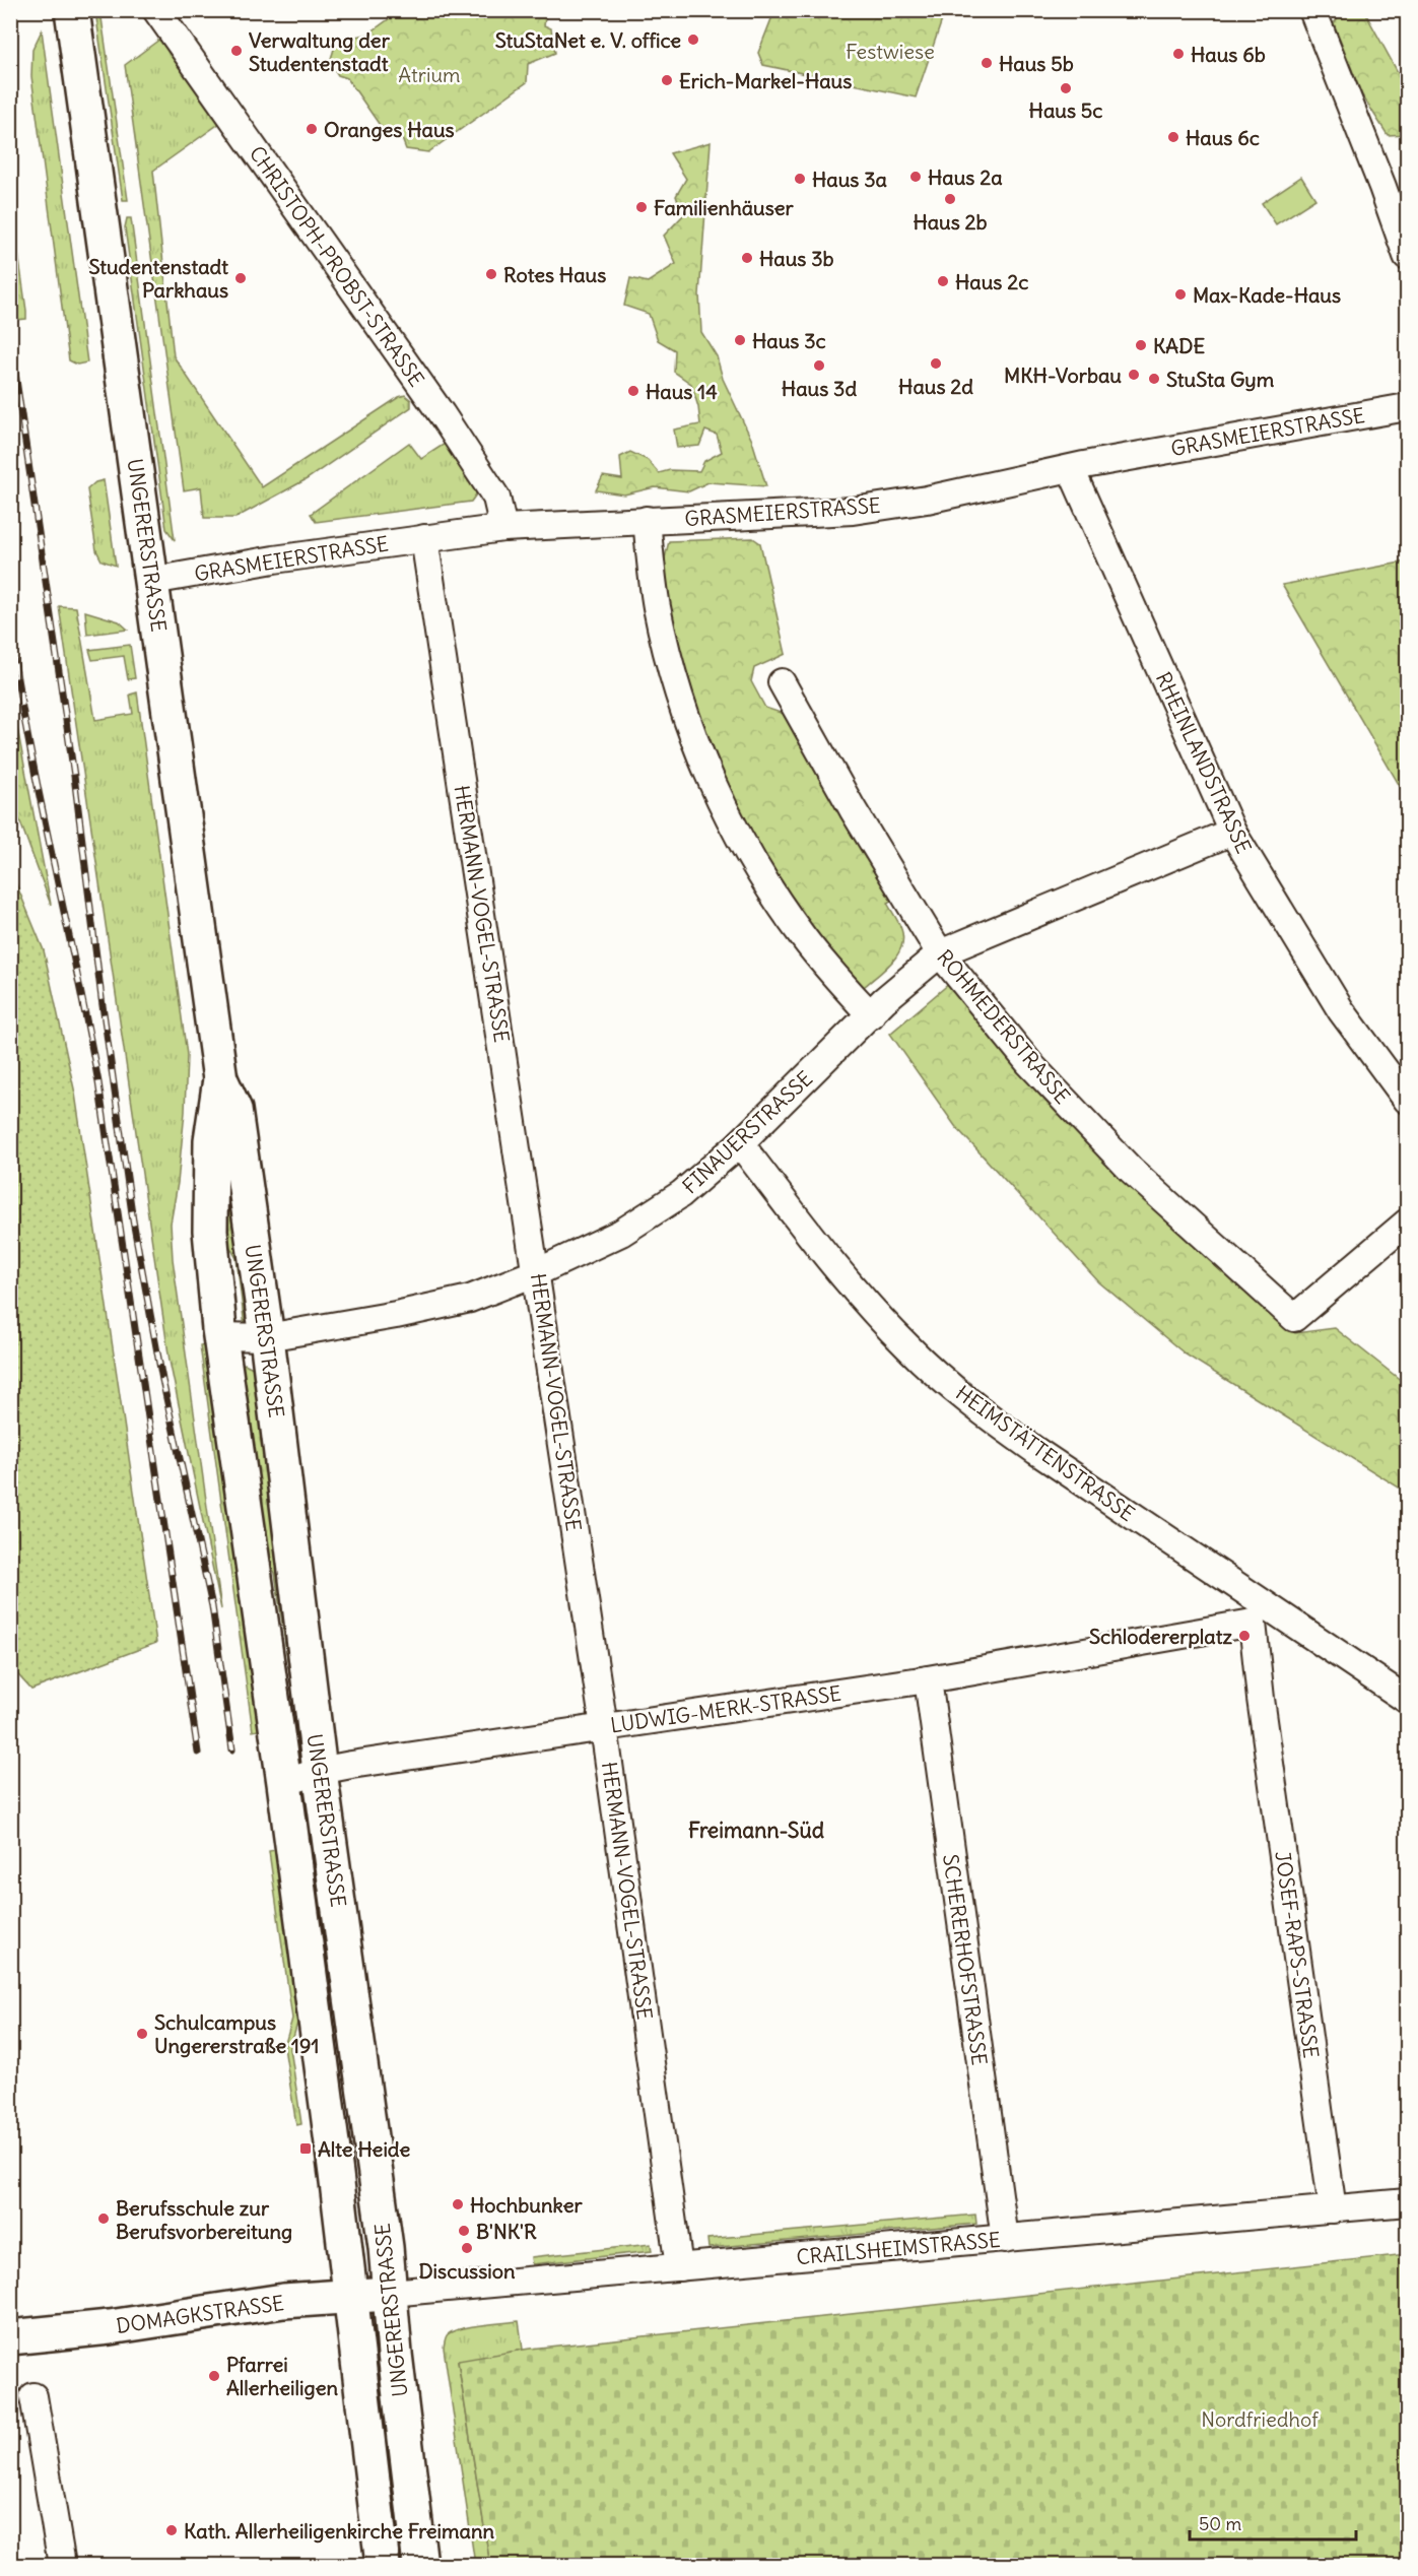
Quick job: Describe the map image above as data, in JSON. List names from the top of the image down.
{
  "streets": {
    "main road": ["UNGERERSTRASSE", "DOMAGKSTRASSE"],
    "street": [
      "CHRISTOPH-PROBST-STRASSE",
      "GRASMEIERSTRASSE",
      "RHEINLANDSTRASSE",
      "HERMANN-VOGEL-STRASSE",
      "ROHMEDERSTRASSE",
      "FINAUERSTRASSE",
      "HEIMSTÄTTENSTRASSE",
      "LUDWIG-MERK-STRASSE",
      "JOSEF-RAPS-STRASSE",
      "SCHERERHOFSTRASSE",
      "CRAILSHEIMSTRASSE"
    ]
  },
  "crossings": [
    ["CHRISTOPH-PROBST-STRASSE", "GRASMEIERSTRASSE"],
    ["GRASMEIERSTRASSE", "UNGERERSTRASSE"],
    ["GRASMEIERSTRASSE", "RHEINLANDSTRASSE"],
    ["GRASMEIERSTRASSE", "HERMANN-VOGEL-STRASSE"],
    ["UNGERERSTRASSE", "FINAUERSTRASSE"],
    ["UNGERERSTRASSE", "LUDWIG-MERK-STRASSE"],
    ["UNGERERSTRASSE", "CRAILSHEIMSTRASSE"],
    ["UNGERERSTRASSE", "DOMAGKSTRASSE"],
    ["RHEINLANDSTRASSE", "FINAUERSTRASSE"],
    ["HERMANN-VOGEL-STRASSE", "FINAUERSTRASSE"],
    ["HERMANN-VOGEL-STRASSE", "LUDWIG-MERK-STRASSE"],
    ["HERMANN-VOGEL-STRASSE", "CRAILSHEIMSTRASSE"],
    ["ROHMEDERSTRASSE", "FINAUERSTRASSE"],
    ["FINAUERSTRASSE", "HEIMSTÄTTENSTRASSE"],
    ["HEIMSTÄTTENSTRASSE", "LUDWIG-MERK-STRASSE"],
    ["HEIMSTÄTTENSTRASSE", "JOSEF-RAPS-STRASSE"],
    ["LUDWIG-MERK-STRASSE", "JOSEF-RAPS-STRASSE"],
    ["LUDWIG-MERK-STRASSE", "SCHERERHOFSTRASSE"],
    ["JOSEF-RAPS-STRASSE", "CRAILSHEIMSTRASSE"],
    ["SCHERERHOFSTRASSE", "CRAILSHEIMSTRASSE"],
    ["CRAILSHEIMSTRASSE", "DOMAGKSTRASSE"]
  ],
  "districts": ["Freimann-Süd"],
  "parks": ["Festwiese", "Atrium", "Nordfriedhof"],
  "places": {
    "other": [
      "StuStaNet e. V. office",
      "Verwaltung der Studentenstadt",
      "Haus 6b",
      "Haus 5b",
      "Erich-Markel-Haus",
      "Haus 5c",
      "Oranges Haus",
      "Haus 6c",
      "Haus 2a",
      "Haus 3a",
      "Haus 2b",
      "Familienhäuser",
      "Haus 3b",
      "Rotes Haus",
      "Studentenstadt Parkhaus",
      "Haus 2c",
      "Max-Kade-Haus",
      "Haus 3c",
      "KADE",
      "Haus 2d",
      "Haus 3d",
      "MKH-Vorbau",
      "StuSta Gym",
      "Haus 14",
      "Schlodererplatz",
      "Schulcampus Ungererstraße 191",
      "Hochbunker",
      "Berufsschule zur Berufsvorbereitung",
      "B'NK'R",
      "Discussion",
      "Pfarrei Allerheiligen",
      "Kath. Allerheiligenkirche Freimann"
    ],
    "transit": ["Alte Heide"]
  },
  "scale_bar": "50 m"
}
